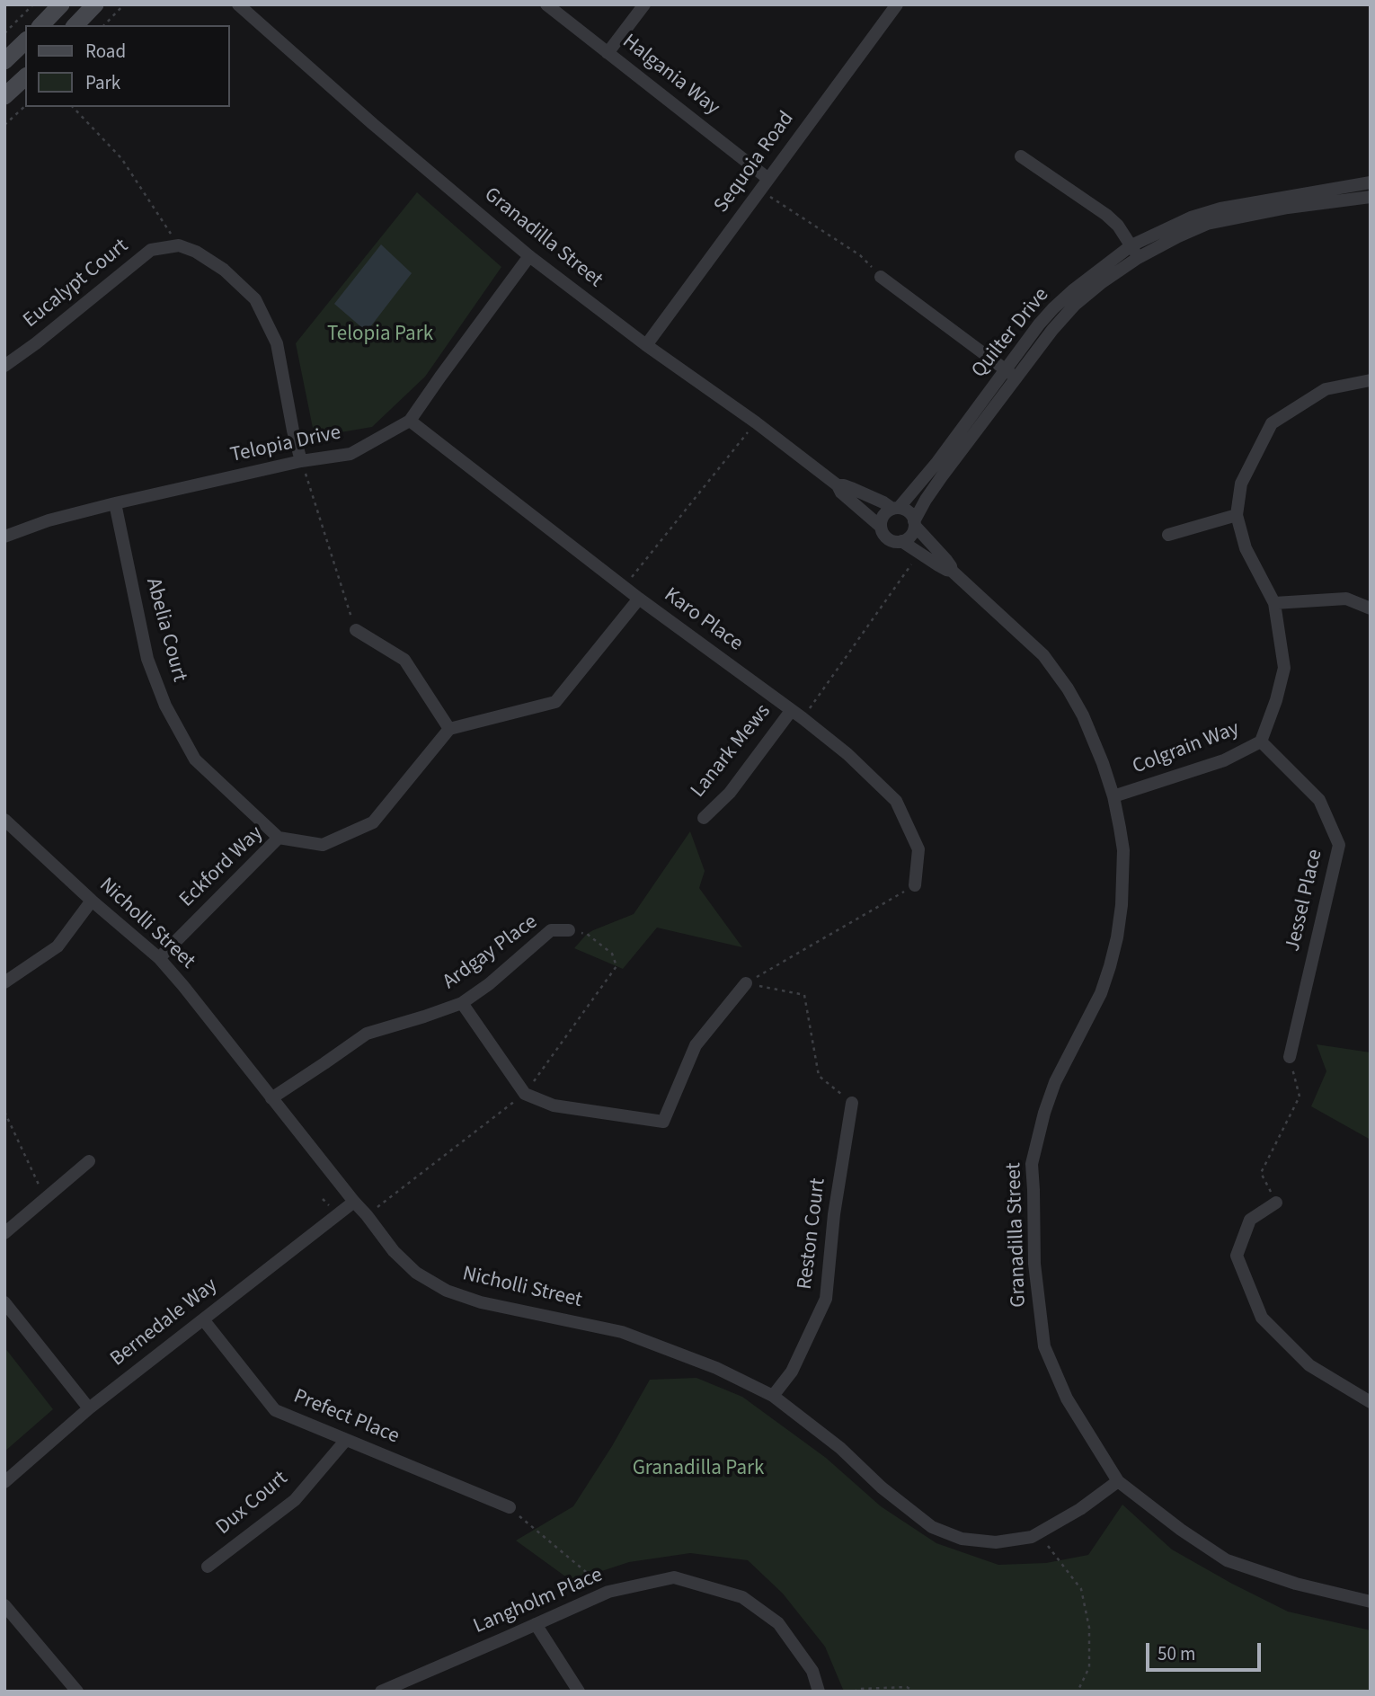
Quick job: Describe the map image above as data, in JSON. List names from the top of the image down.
{
  "streets": {
    "street": [
      "Halgania Way",
      "Sequoia Road",
      "Granadilla Street",
      "Eucalypt Court",
      "Quilter Drive",
      "Telopia Drive",
      "Karo Place",
      "Abelia Court",
      "Colgrain Way",
      "Lanark Mews",
      "Eckford Way",
      "Jessel Place",
      "Nicholli Street",
      "Ardgay Place",
      "Reston Court",
      "Bernedale Way",
      "Prefect Place",
      "Dux Court",
      "Langholm Place"
    ]
  },
  "crossings": [
    ["Halgania Way", "Sequoia Road"],
    ["Sequoia Road", "Granadilla Street"],
    ["Granadilla Street", "Quilter Drive"],
    ["Granadilla Street", "Telopia Drive"],
    ["Granadilla Street", "Colgrain Way"],
    ["Granadilla Street", "Nicholli Street"],
    ["Telopia Drive", "Karo Place"],
    ["Telopia Drive", "Abelia Court"],
    ["Karo Place", "Lanark Mews"],
    ["Abelia Court", "Eckford Way"],
    ["Colgrain Way", "Jessel Place"],
    ["Eckford Way", "Nicholli Street"],
    ["Nicholli Street", "Ardgay Place"],
    ["Nicholli Street", "Reston Court"],
    ["Nicholli Street", "Bernedale Way"],
    ["Bernedale Way", "Prefect Place"],
    ["Prefect Place", "Dux Court"]
  ],
  "parks": ["Telopia Park", "Granadilla Park"],
  "legend": ["Road", "Park"],
  "scale_bar": "50 m"
}
